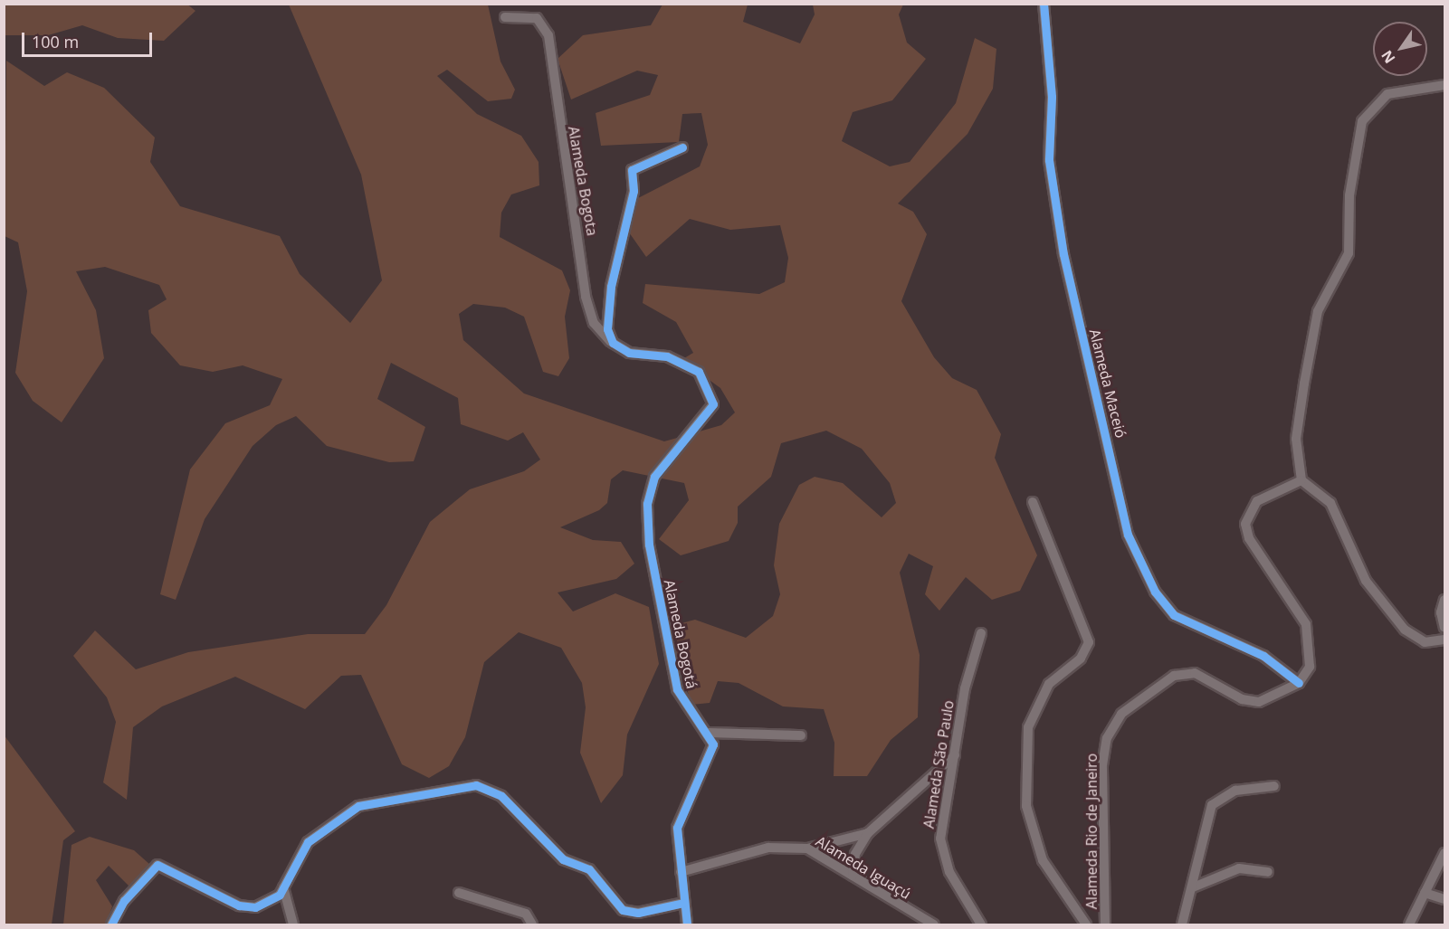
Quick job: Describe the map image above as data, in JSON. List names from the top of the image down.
{
  "streets": {
    "street": [
      "Alameda Bogota",
      "Alameda Maceió",
      "Alameda Bogotá",
      "Alameda São Paulo",
      "Alameda Rio de Janeiro",
      "Alameda Iguaçú"
    ]
  },
  "crossings": [
    ["Alameda Bogota", "Alameda Bogotá"],
    ["Alameda Maceió", "Alameda Rio de Janeiro"],
    ["Alameda Bogotá", "Alameda Iguaçú"]
  ],
  "scale_bar": "100 m",
  "north": "bottom left"
}
